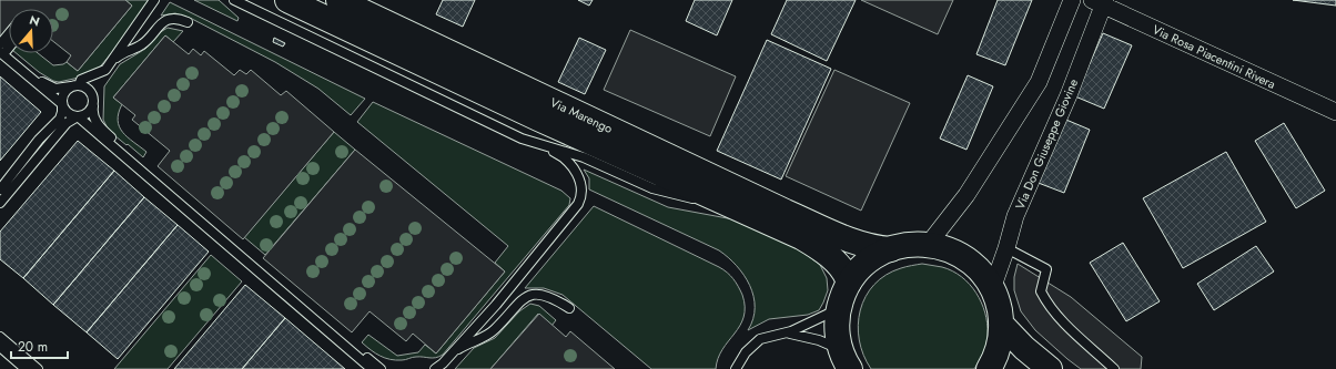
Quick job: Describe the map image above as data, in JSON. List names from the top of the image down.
{
  "streets": {
    "main road": ["Via Marengo"],
    "street": ["Via Rosa Piacentini Rivera", "Via Don Giuseppe Giovine"]
  },
  "crossings": [
    ["Via Rosa Piacentini Rivera", "Via Don Giuseppe Giovine"]
  ],
  "scale_bar": "20 m",
  "north": "top"
}
